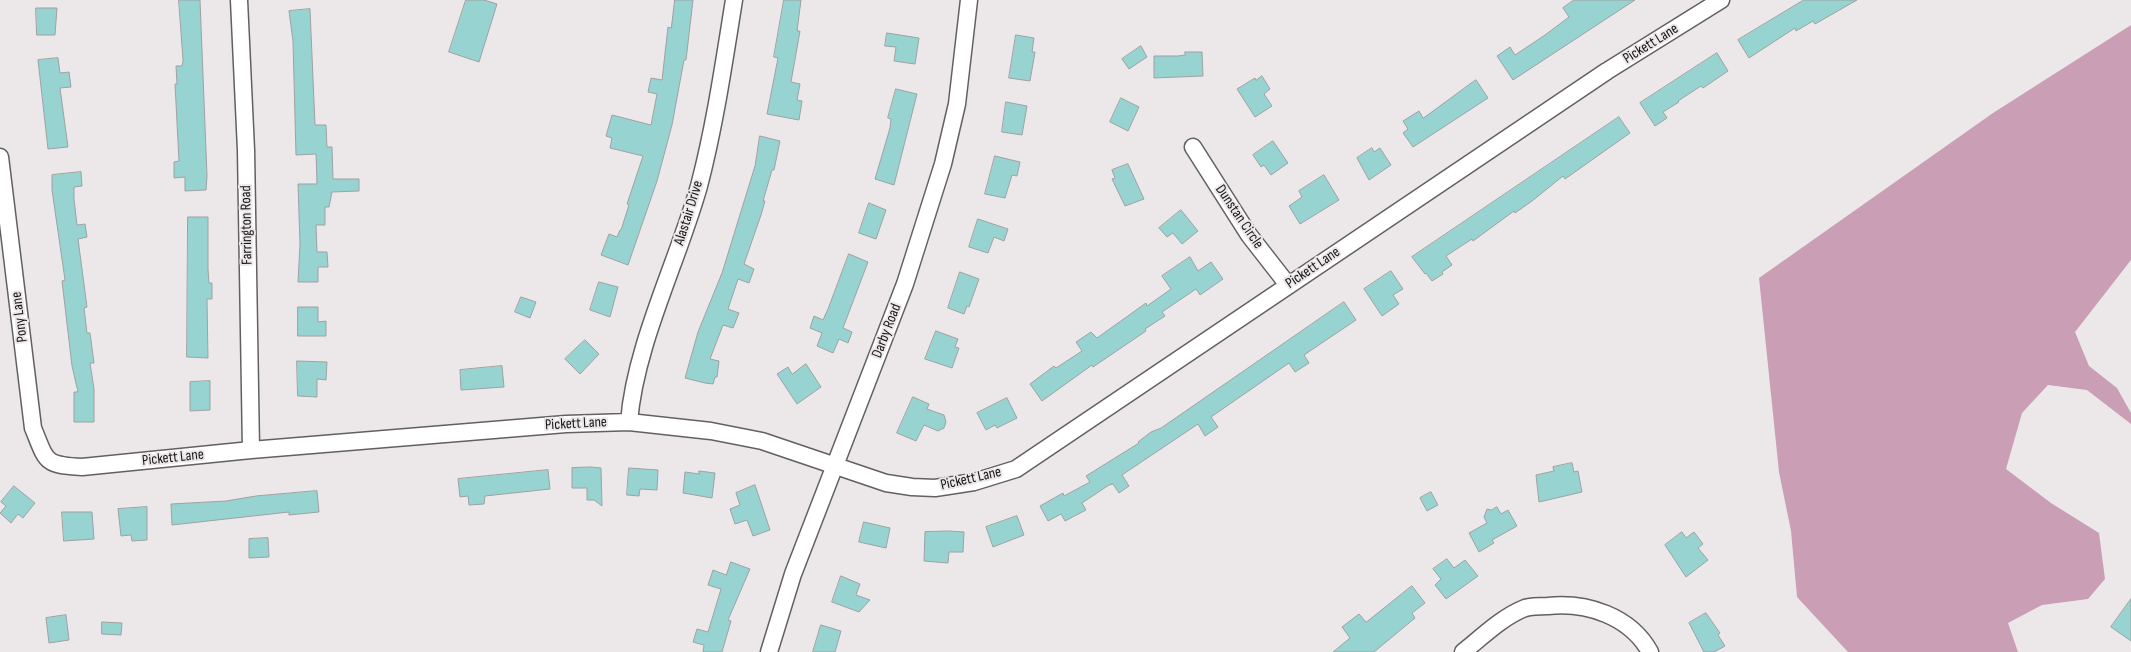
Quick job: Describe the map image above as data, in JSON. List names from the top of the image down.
{
  "streets": {
    "street": [
      "Pickett Lane",
      "Alastair Drive",
      "Dunstan Circle",
      "Farrington Road",
      "Pony Lane",
      "Darby Road"
    ]
  },
  "crossings": [
    ["Pickett Lane", "Alastair Drive"],
    ["Pickett Lane", "Dunstan Circle"],
    ["Pickett Lane", "Farrington Road"],
    ["Pickett Lane", "Pony Lane"],
    ["Pickett Lane", "Darby Road"]
  ]
}
